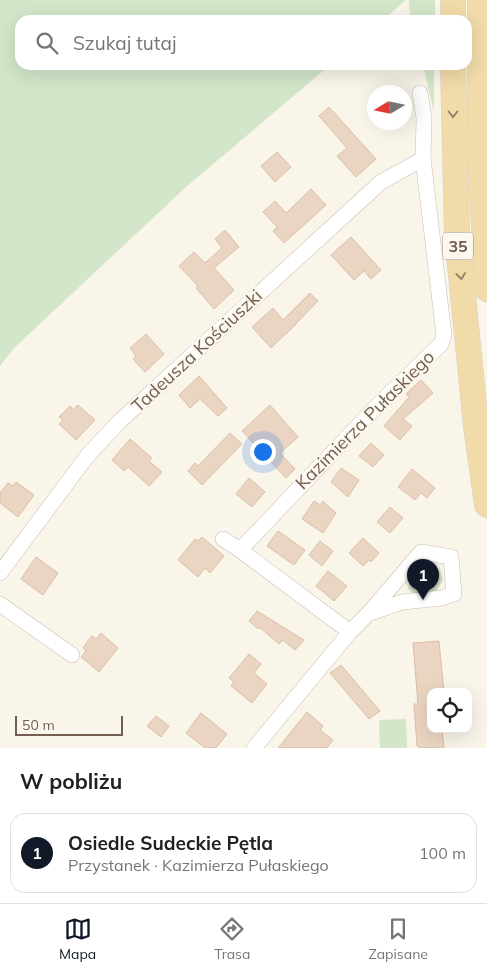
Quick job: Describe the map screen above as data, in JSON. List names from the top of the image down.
{
  "streets": {
    "main road": ["35"],
    "street": ["Tadeusza Kościuszki", "Kazimierza Pułaskiego"]
  },
  "crossings": [
    ["Tadeusza Kościuszki", "Kazimierza Pułaskiego"]
  ],
  "scale_bar": "50 m",
  "north": "left",
  "page": {
    "search": "Szukaj tutaj",
    "pins": "1",
    "scale": "50 m",
    "heading": "W pobliżu",
    "list": [
      {
        "mark": "1",
        "name": "Osiedle Sudeckie Pętla",
        "note": "Przystanek · Kazimierza Pułaskiego",
        "value": "100 m"
      }
    ],
    "nav": ["Mapa", "Trasa", "Zapisane"]
  }
}
